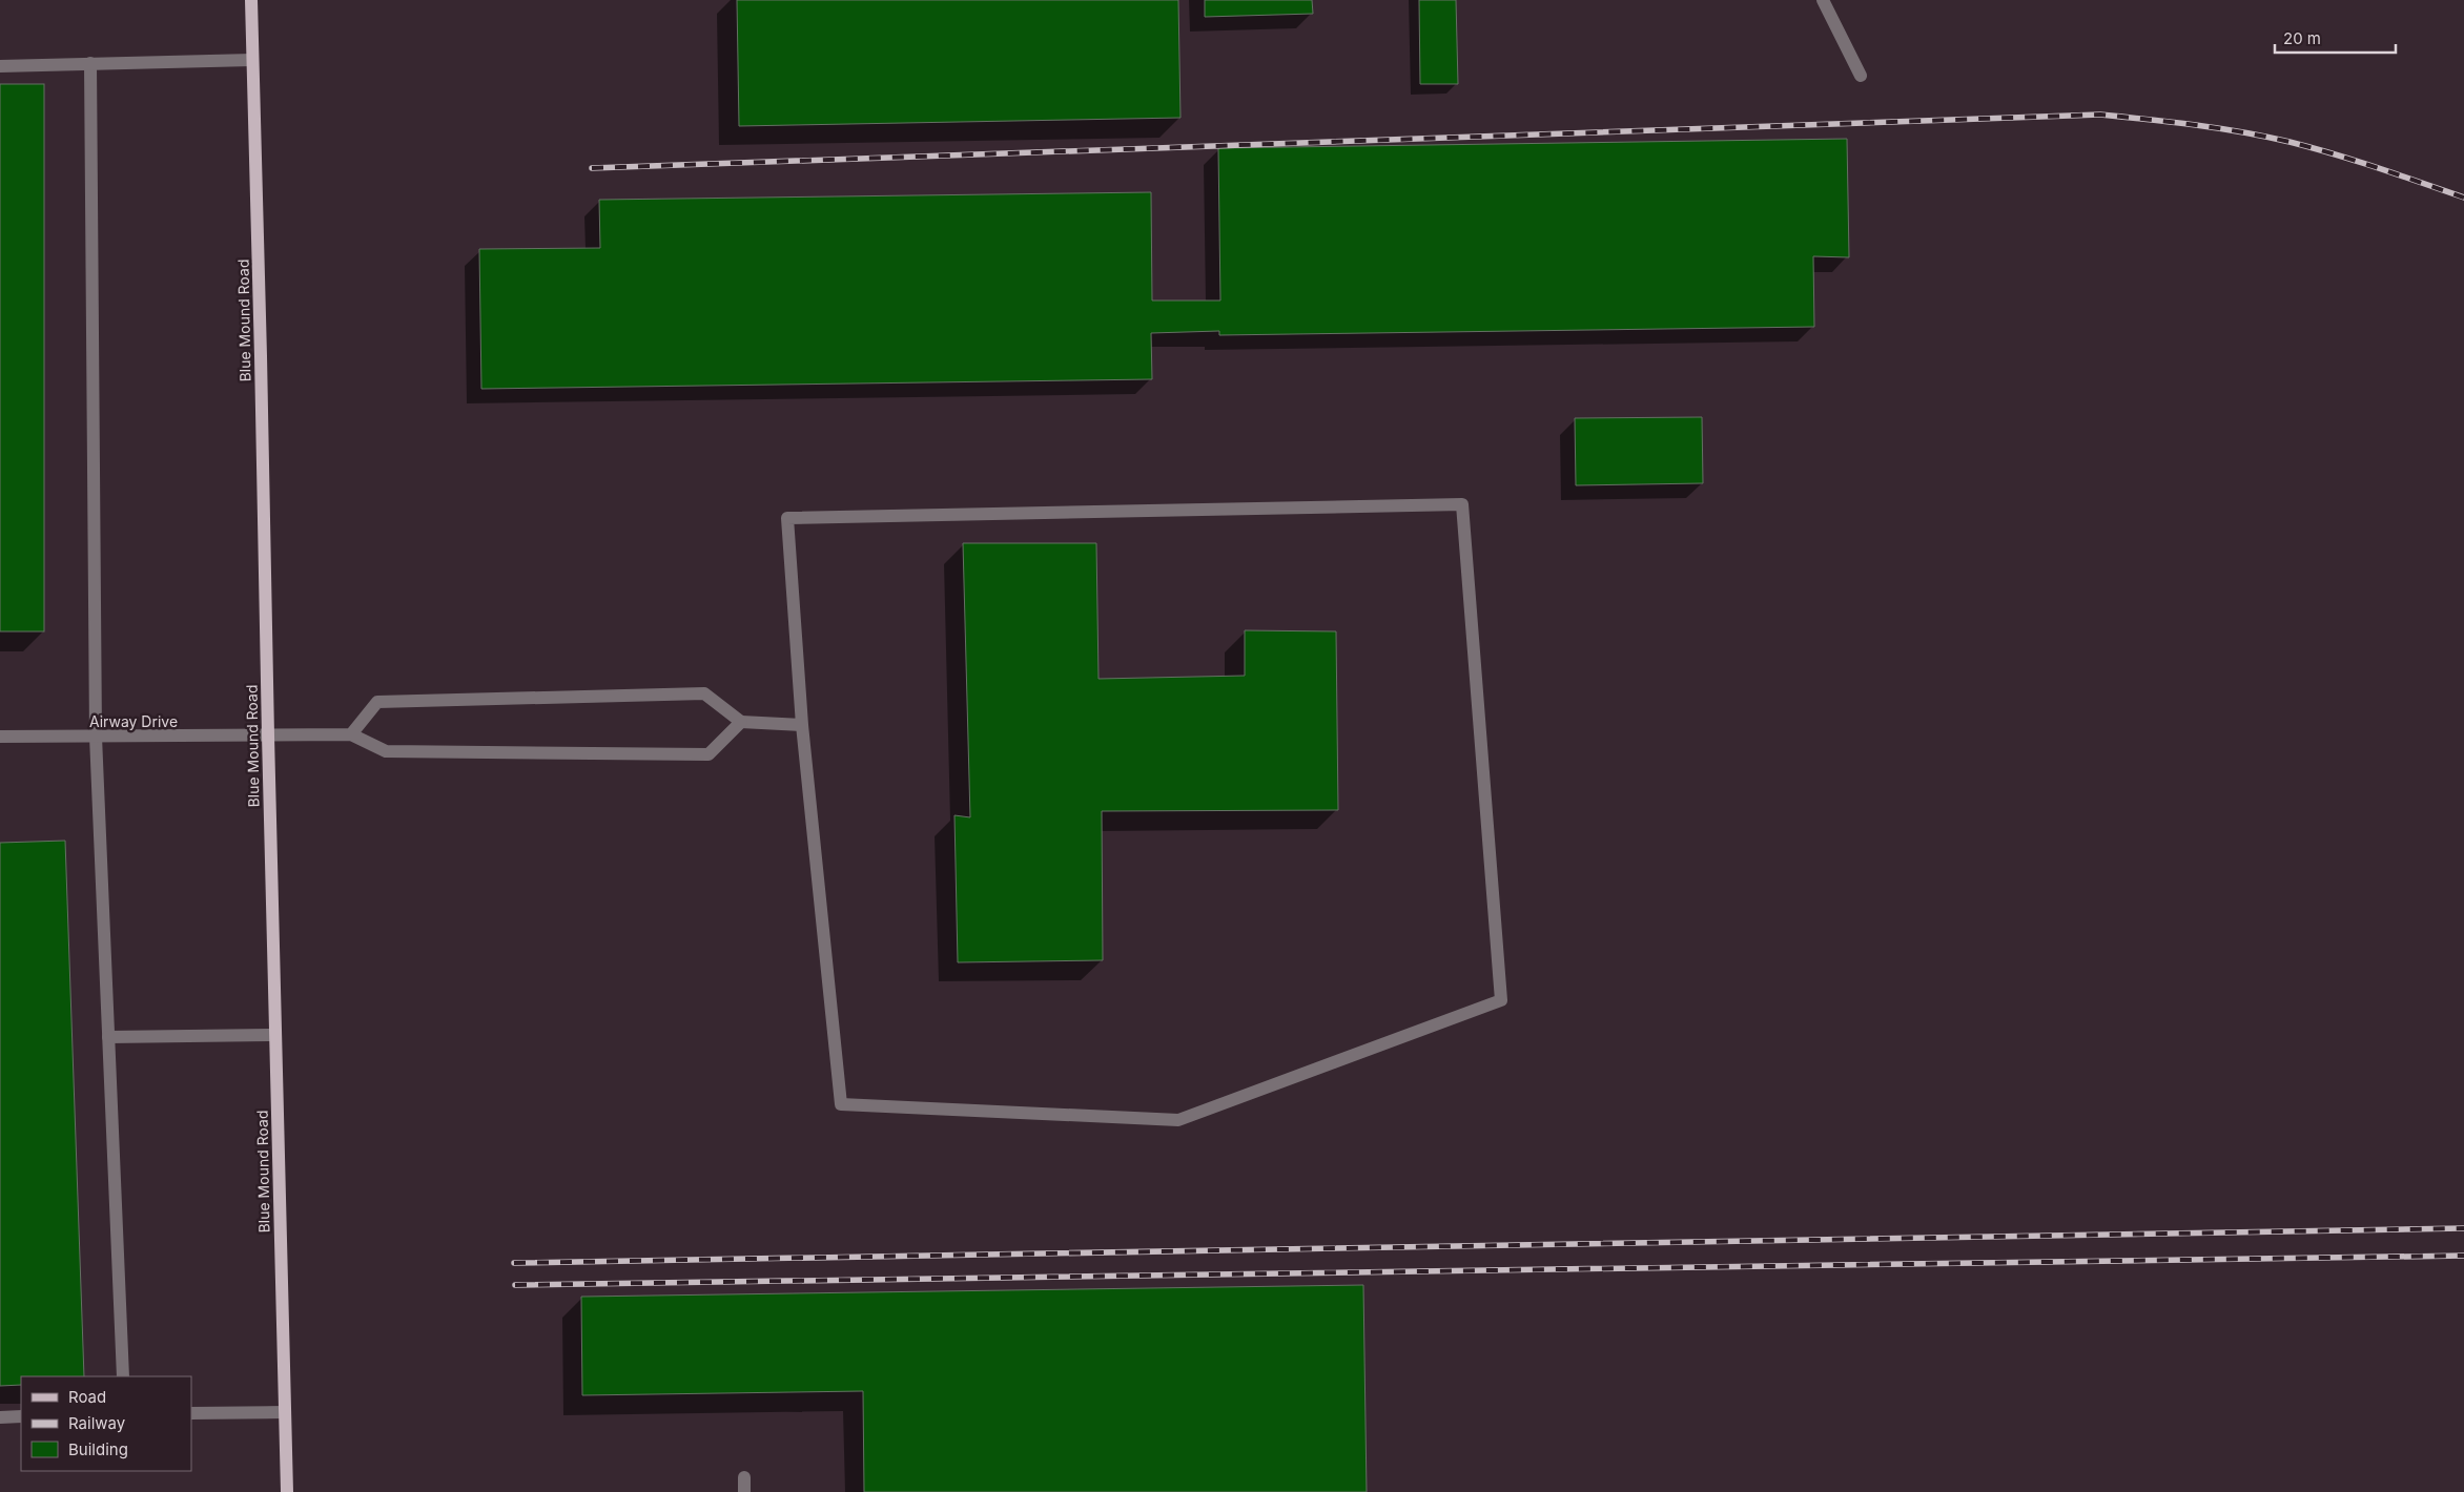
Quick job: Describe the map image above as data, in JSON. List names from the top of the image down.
{
  "streets": {
    "main road": ["Blue Mound Road"],
    "street": ["Airway Drive"]
  },
  "crossings": [
    ["Blue Mound Road", "Airway Drive"]
  ],
  "legend": ["Road", "Railway", "Building"],
  "scale_bar": "20 m"
}
